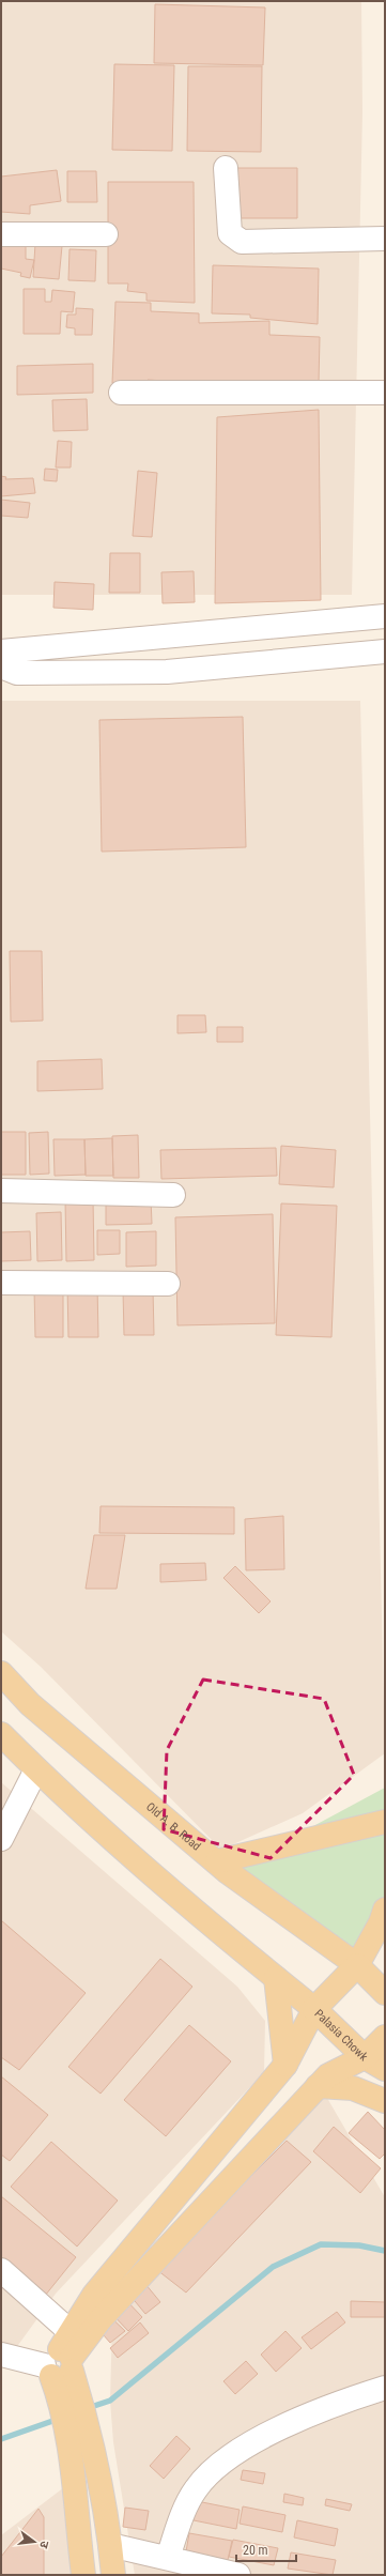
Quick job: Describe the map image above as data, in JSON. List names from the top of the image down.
{
  "streets": {
    "main road": ["Old A. B. Road", "Palasia Chowk"]
  },
  "crossings": [
    ["Old A. B. Road", "Palasia Chowk"]
  ],
  "scale_bar": "20 m",
  "north": "right"
}
